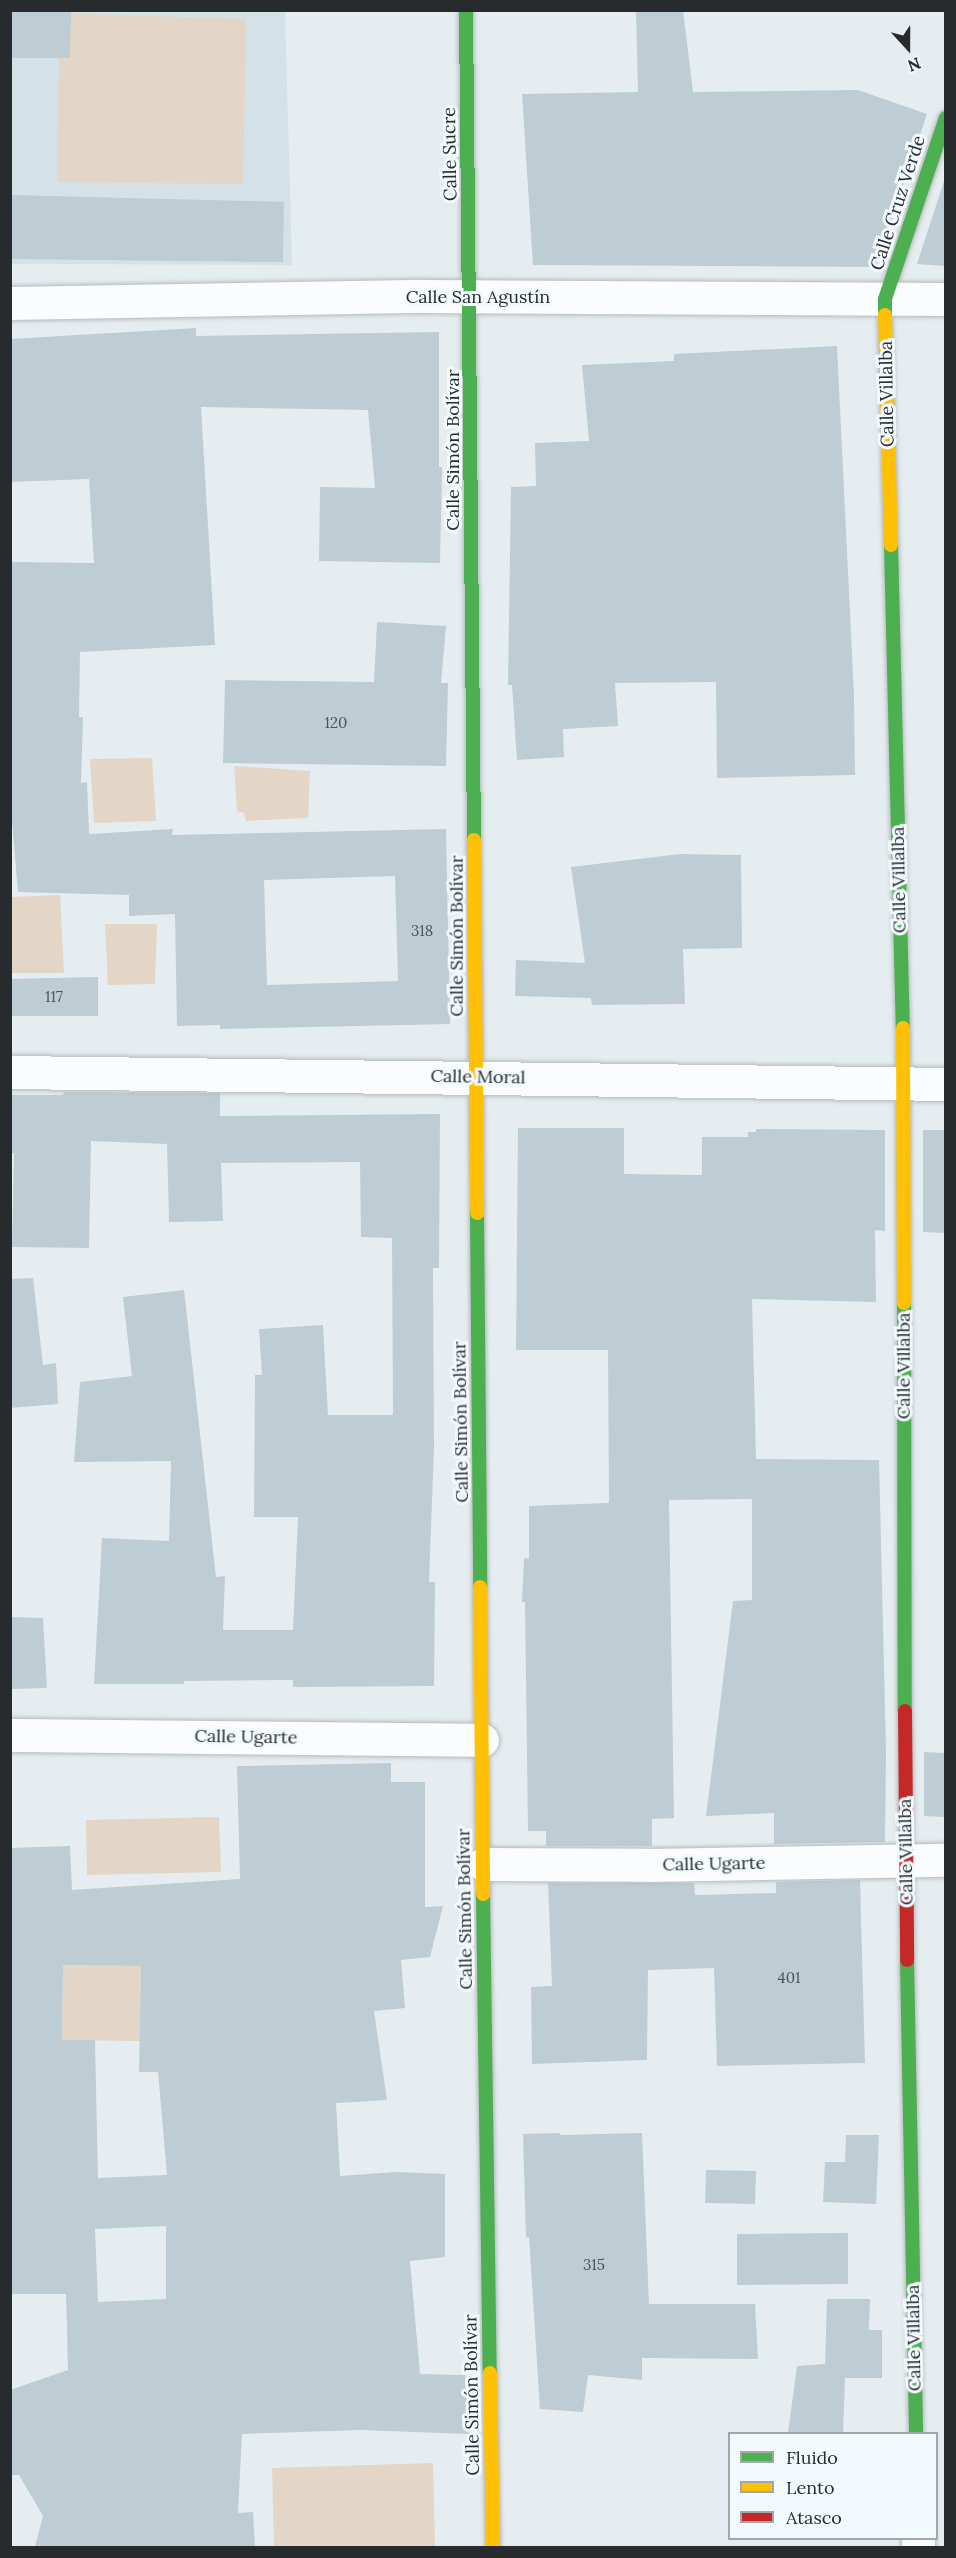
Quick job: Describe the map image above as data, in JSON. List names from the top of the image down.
{
  "streets": {
    "street": [
      "Calle Sucre",
      "Calle Cruz Verde",
      "Calle San Agustín",
      "Calle Villalba",
      "Calle Simón Bolívar",
      "Calle Moral",
      "Calle Ugarte"
    ]
  },
  "crossings": [
    ["Calle Sucre", "Calle San Agustín"],
    ["Calle Sucre", "Calle Simón Bolívar"],
    ["Calle Cruz Verde", "Calle San Agustín"],
    ["Calle Cruz Verde", "Calle Villalba"],
    ["Calle San Agustín", "Calle Villalba"],
    ["Calle San Agustín", "Calle Simón Bolívar"],
    ["Calle Villalba", "Calle Moral"],
    ["Calle Villalba", "Calle Ugarte"],
    ["Calle Simón Bolívar", "Calle Moral"],
    ["Calle Simón Bolívar", "Calle Ugarte"]
  ],
  "house_numbers": [
    "120",
    "318",
    "117",
    "401",
    "315"
  ],
  "legend": ["Fluido", "Lento", "Atasco"],
  "north": "bottom"
}
